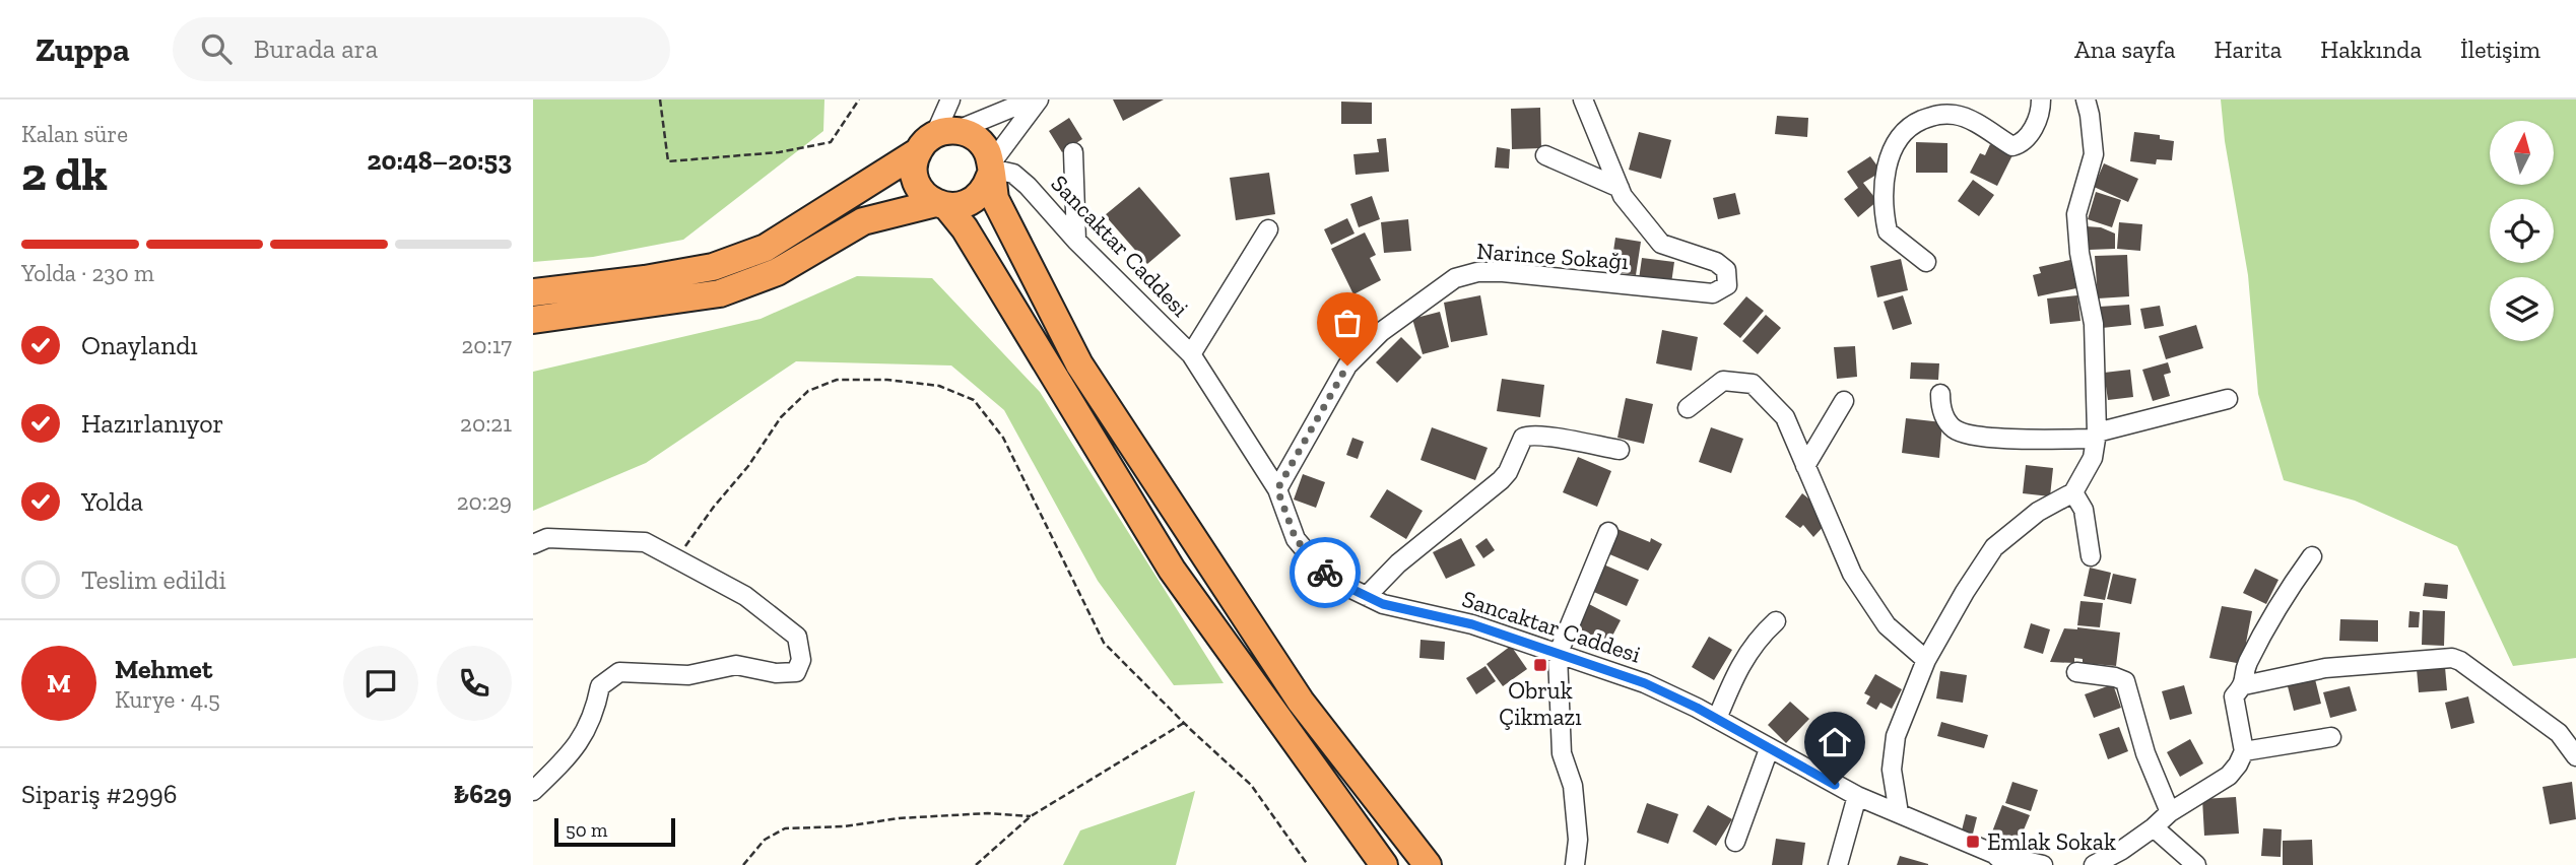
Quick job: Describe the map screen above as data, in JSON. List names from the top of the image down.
{
  "streets": {
    "street": ["Sancaktar Caddesi", "Narince Sokağı"]
  },
  "crossings": [
    ["Sancaktar Caddesi", "Narince Sokağı"]
  ],
  "places": {
    "transit": ["Obruk Çikmazı", "Emlak Sokak"]
  },
  "scale_bar": "50 m",
  "north": "top",
  "page": {
    "header": "Zuppa",
    "search": "Burada ara",
    "nav": [
      "Ana sayfa",
      "Harita",
      "Hakkında",
      "İletişim"
    ],
    "heading": ["2 dk", "Kalan süre", "20:48–20:53"],
    "panel": [
      "Mehmet",
      "Kurye · 4.5",
      "Sipariş #2996",
      "₺629"
    ],
    "bar": "Yolda · 230 m",
    "list": [
      ["Onaylandı", "20:17"],
      ["Hazırlanıyor", "20:21"],
      ["Yolda", "20:29"],
      "Teslim edildi"
    ],
    "round": "M",
    "scale": "50 m"
  }
}
